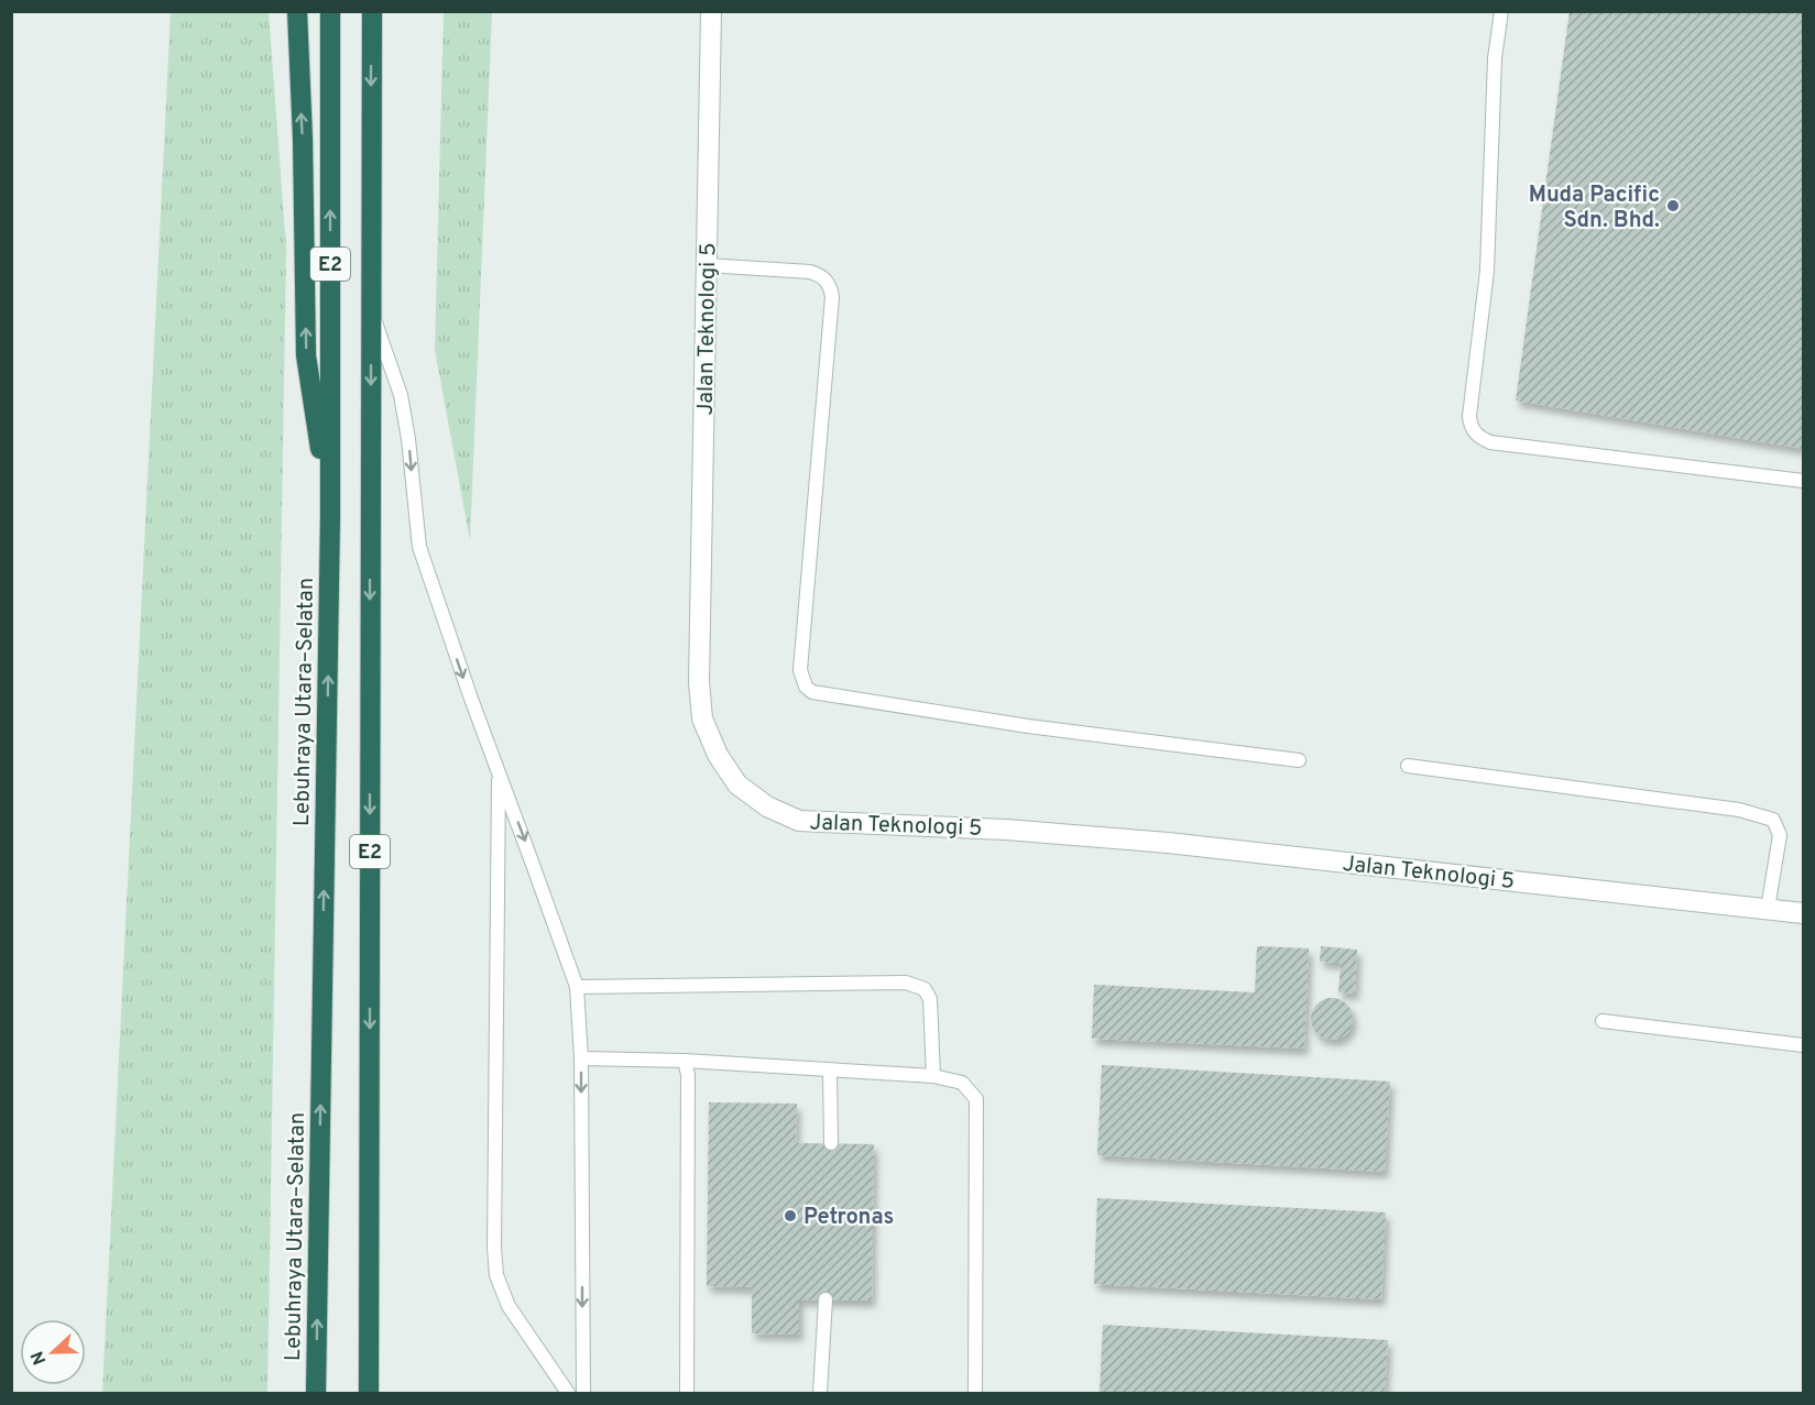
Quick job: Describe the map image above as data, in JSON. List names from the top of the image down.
{
  "streets": {
    "highway": ["E2", "Lebuhraya Utara–Selatan"],
    "street": ["Jalan Teknologi 5"]
  },
  "places": ["Muda Pacific Sdn. Bhd.", "Petronas"],
  "north": "left"
}
